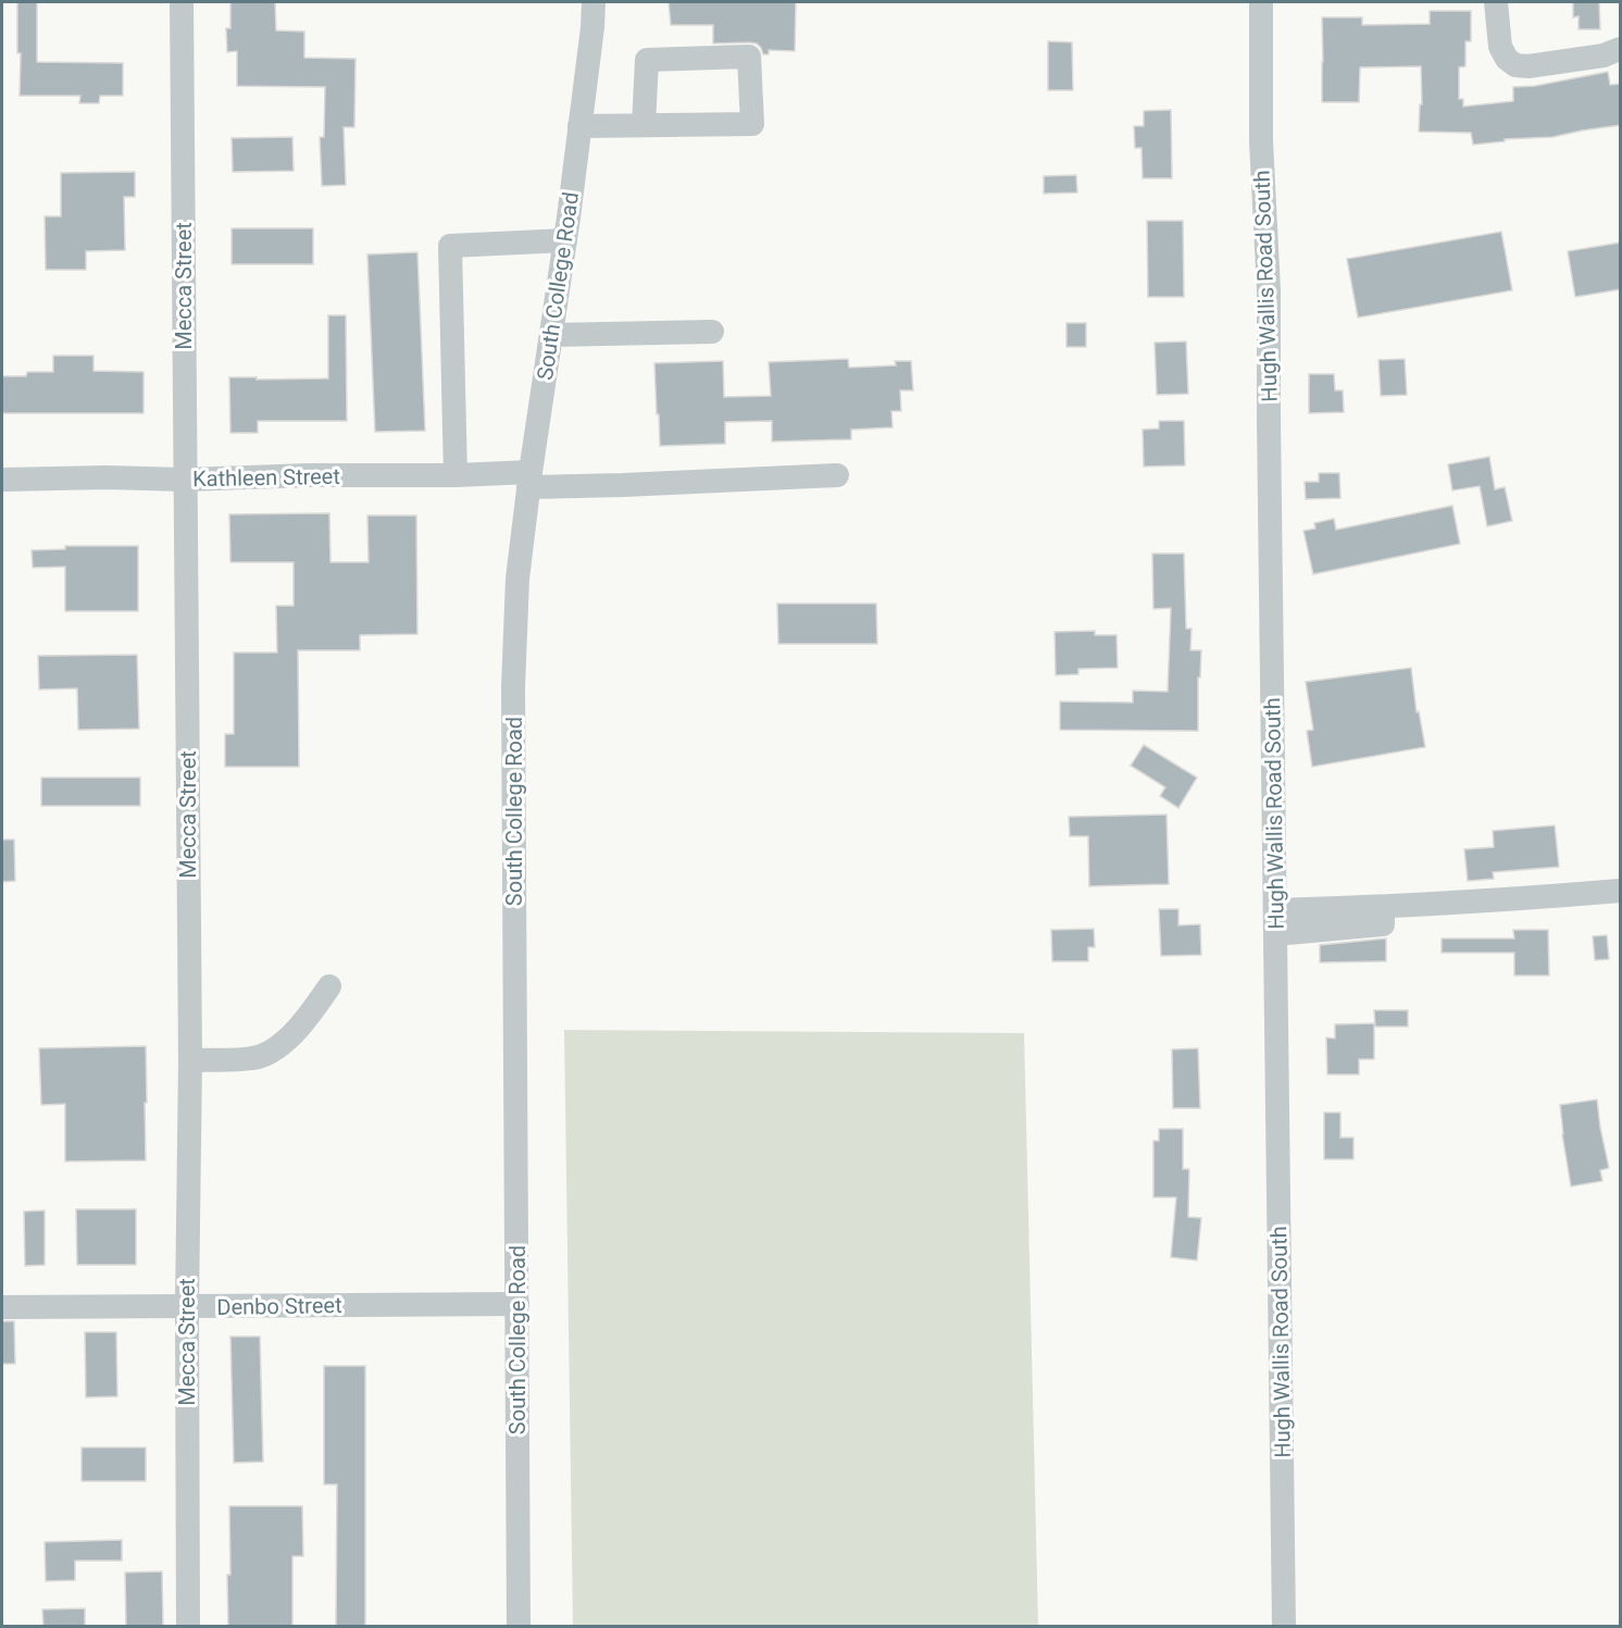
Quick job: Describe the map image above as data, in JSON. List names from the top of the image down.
{
  "streets": {
    "street": [
      "Mecca Street",
      "South College Road",
      "Hugh Wallis Road South",
      "Kathleen Street",
      "Denbo Street"
    ]
  },
  "crossings": [
    ["Mecca Street", "Kathleen Street"],
    ["Mecca Street", "Denbo Street"],
    ["South College Road", "Kathleen Street"],
    ["South College Road", "Denbo Street"]
  ]
}
